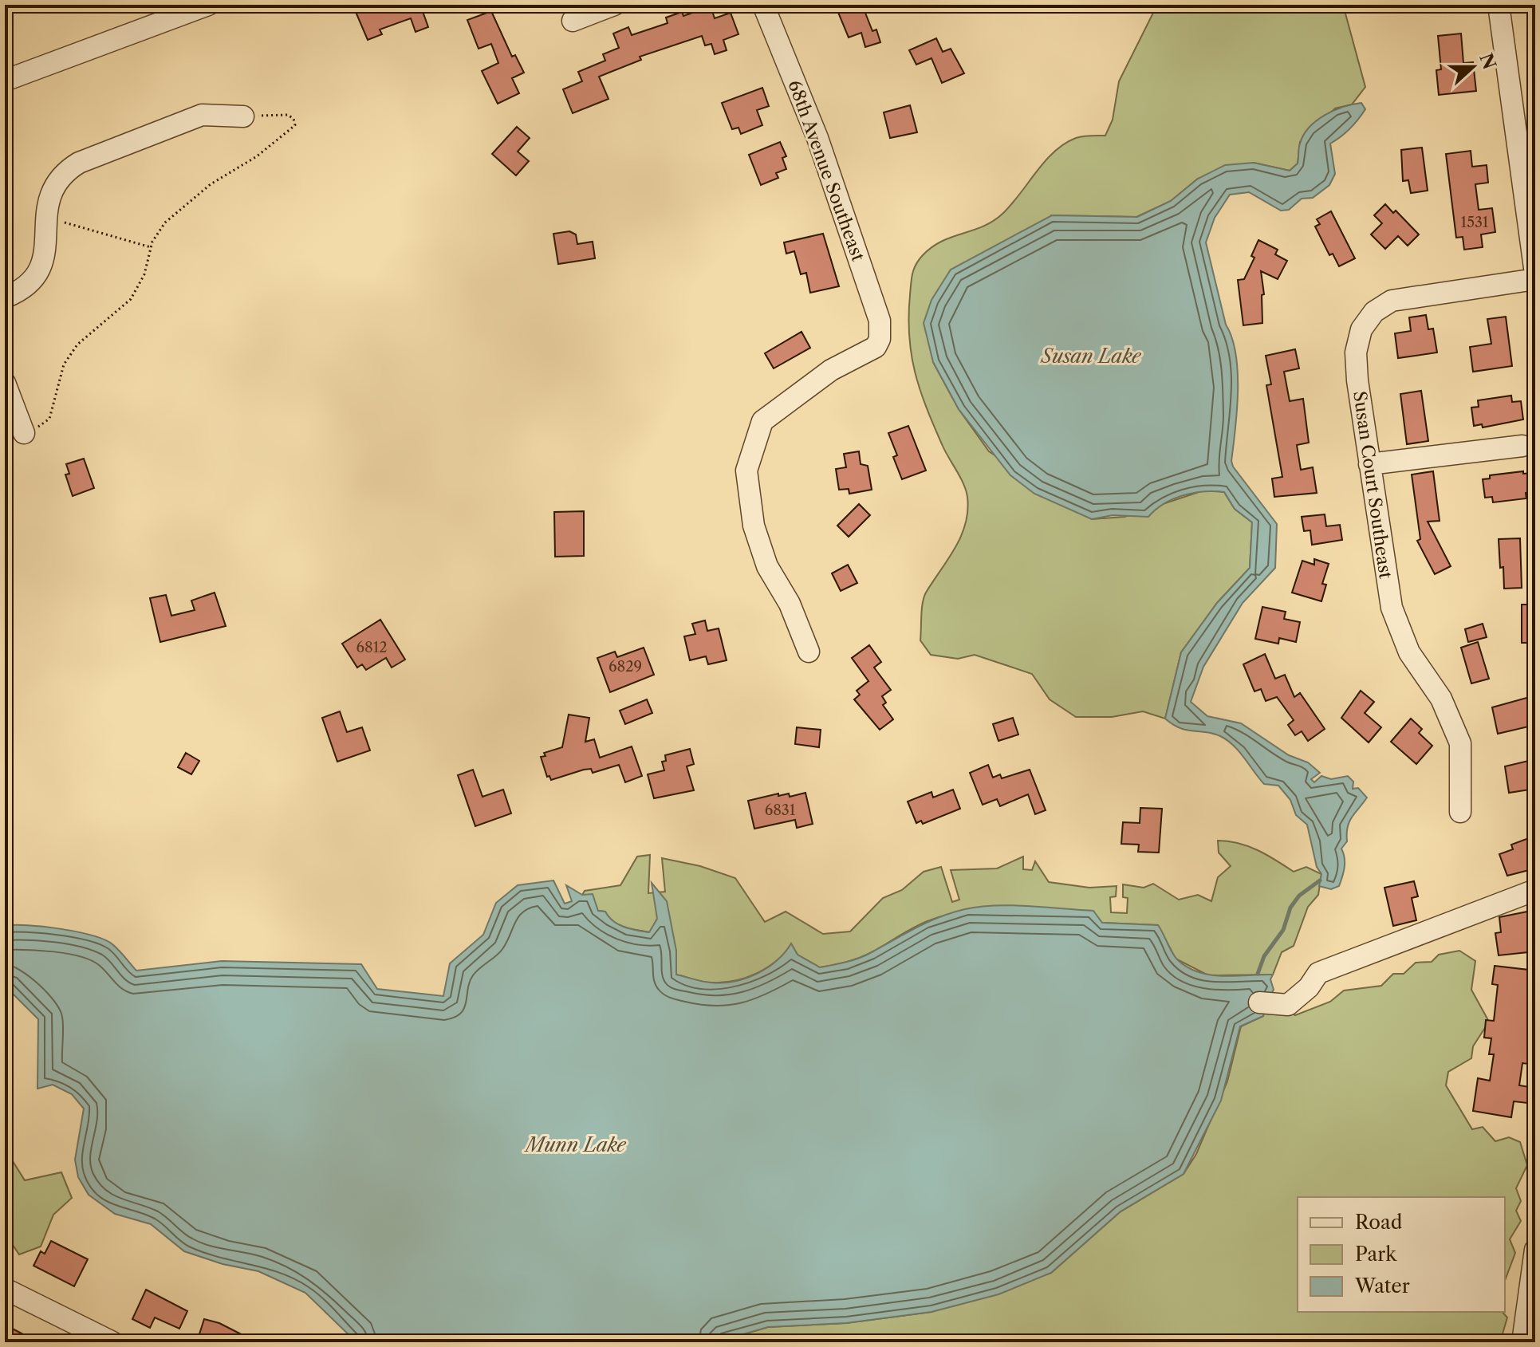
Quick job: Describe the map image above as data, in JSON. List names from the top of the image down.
{
  "streets": {
    "street": ["68th Avenue Southeast", "Susan Court Southeast"]
  },
  "water": ["Susan Lake", "Munn Lake"],
  "house_numbers": [
    "1531",
    "6812",
    "6829",
    "6831"
  ],
  "legend": ["Road", "Park", "Water"],
  "north": "right"
}
